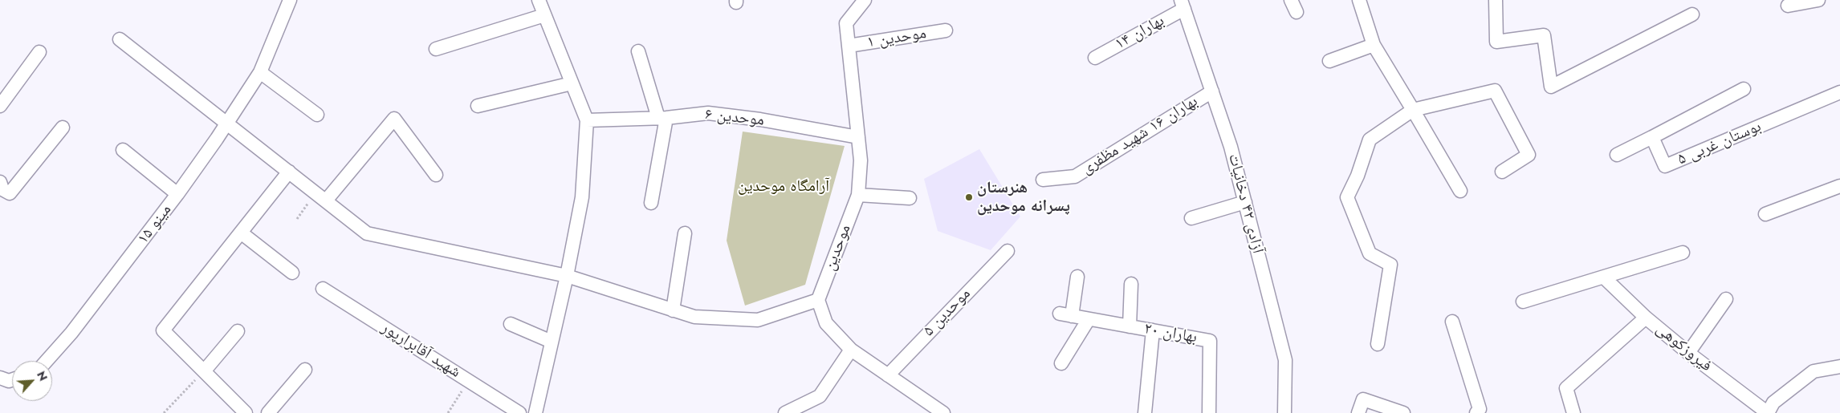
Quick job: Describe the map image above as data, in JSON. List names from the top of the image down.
{
  "streets": {
    "street": [
      "بهاران ۱۴",
      "موحدین ۱",
      "موحدین ۶",
      "بهاران ۱۶ شهید مظفری",
      "بوستان غربی ۵",
      "آزادی ۴۲ دخانیات",
      "مینو ۱۵",
      "موحدین",
      "موحدین ۵",
      "بهاران ۲۰",
      "فیروزکوهی",
      "شهید آقابرارپور"
    ]
  },
  "crossings": [
    ["بهاران ۱۴", "آزادی ۴۲ دخانیات"],
    ["موحدین ۱", "موحدین"],
    ["موحدین ۶", "موحدین"],
    ["بهاران ۱۶ شهید مظفری", "آزادی ۴۲ دخانیات"]
  ],
  "parks": ["آرامگاه موحدین"],
  "places": ["هنرستان پسرانه موحدین"],
  "north": "top right"
}
